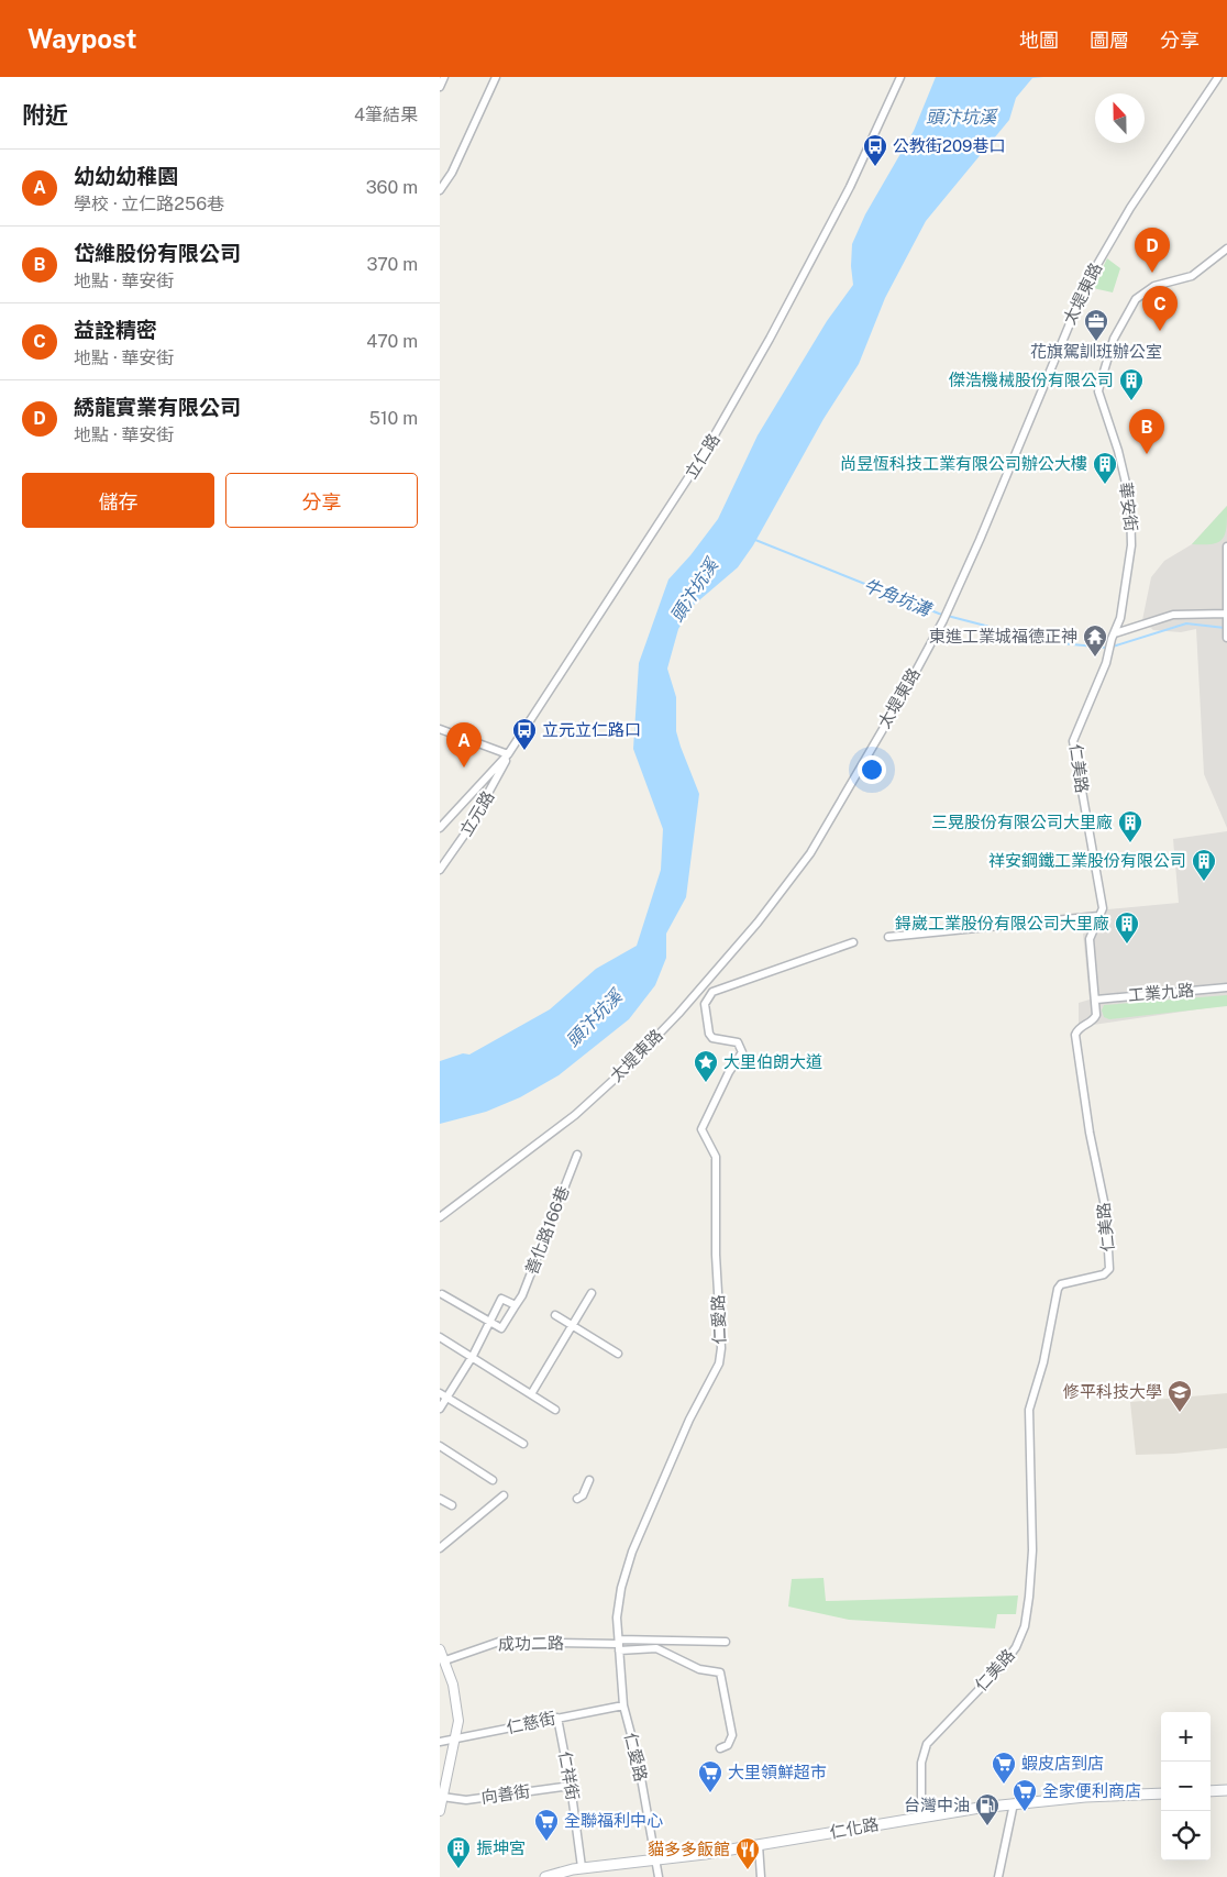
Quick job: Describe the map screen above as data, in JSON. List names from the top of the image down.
{
  "streets": {
    "main road": ["仁化路"],
    "street": [
      "太堤東路",
      "立仁路",
      "華安街",
      "仁美路",
      "立元路",
      "工業九路",
      "善化路166巷",
      "仁愛路",
      "成功二路",
      "仁慈街",
      "仁祥街",
      "向善街"
    ]
  },
  "crossings": [
    ["立仁路", "立元路"],
    ["華安街", "仁美路"],
    ["仁美路", "工業九路"],
    ["仁美路", "仁化路"],
    ["仁愛路", "成功二路"],
    ["仁愛路", "仁慈街"],
    ["仁愛路", "仁化路"],
    ["仁慈街", "仁祥街"],
    ["仁祥街", "向善街"],
    ["仁祥街", "仁化路"]
  ],
  "water": ["頭汴坑溪", "牛角坑溝"],
  "places": {
    "bus stop": ["公教街209巷口", "立元立仁路口"],
    "office": ["花旗駕訓班辦公室"],
    "building": [
      "傑浩機械股份有限公司",
      "尚昱恆科技工業有限公司辦公大樓",
      "三晃股份有限公司大里廠",
      "祥安鋼鐵工業股份有限公司",
      "鍀崴工業股份有限公司大里廠",
      "振坤宮"
    ],
    "temple": ["東進工業城福德正神"],
    "place": ["大里伯朗大道"],
    "school or university": ["修平科技大學"],
    "supermarket": [
      "蝦皮店到店",
      "大里領鮮超市",
      "全家便利商店",
      "全聯福利中心"
    ],
    "fuel station": ["台灣中油"],
    "restaurant": ["貓多多飯館"]
  },
  "north": "top",
  "page": {
    "header": "Waypost",
    "nav": ["地圖", "圖層", "分享"],
    "heading": ["附近", "4筆結果"],
    "list": [
      {
        "mark": "A",
        "name": "幼幼幼稚園",
        "note": "學校 · 立仁路256巷",
        "value": "360 m"
      },
      {
        "mark": "B",
        "name": "岱維股份有限公司",
        "note": "地點 · 華安街",
        "value": "370 m"
      },
      {
        "mark": "C",
        "name": "益詮精密",
        "note": "地點 · 華安街",
        "value": "470 m"
      },
      {
        "mark": "D",
        "name": "綉龍實業有限公司",
        "note": "地點 · 華安街",
        "value": "510 m"
      }
    ],
    "pins": [
      "D",
      "C",
      "B",
      "A"
    ],
    "buttons": ["儲存", "分享"],
    "map_buttons": ["+", "−"]
  }
}
